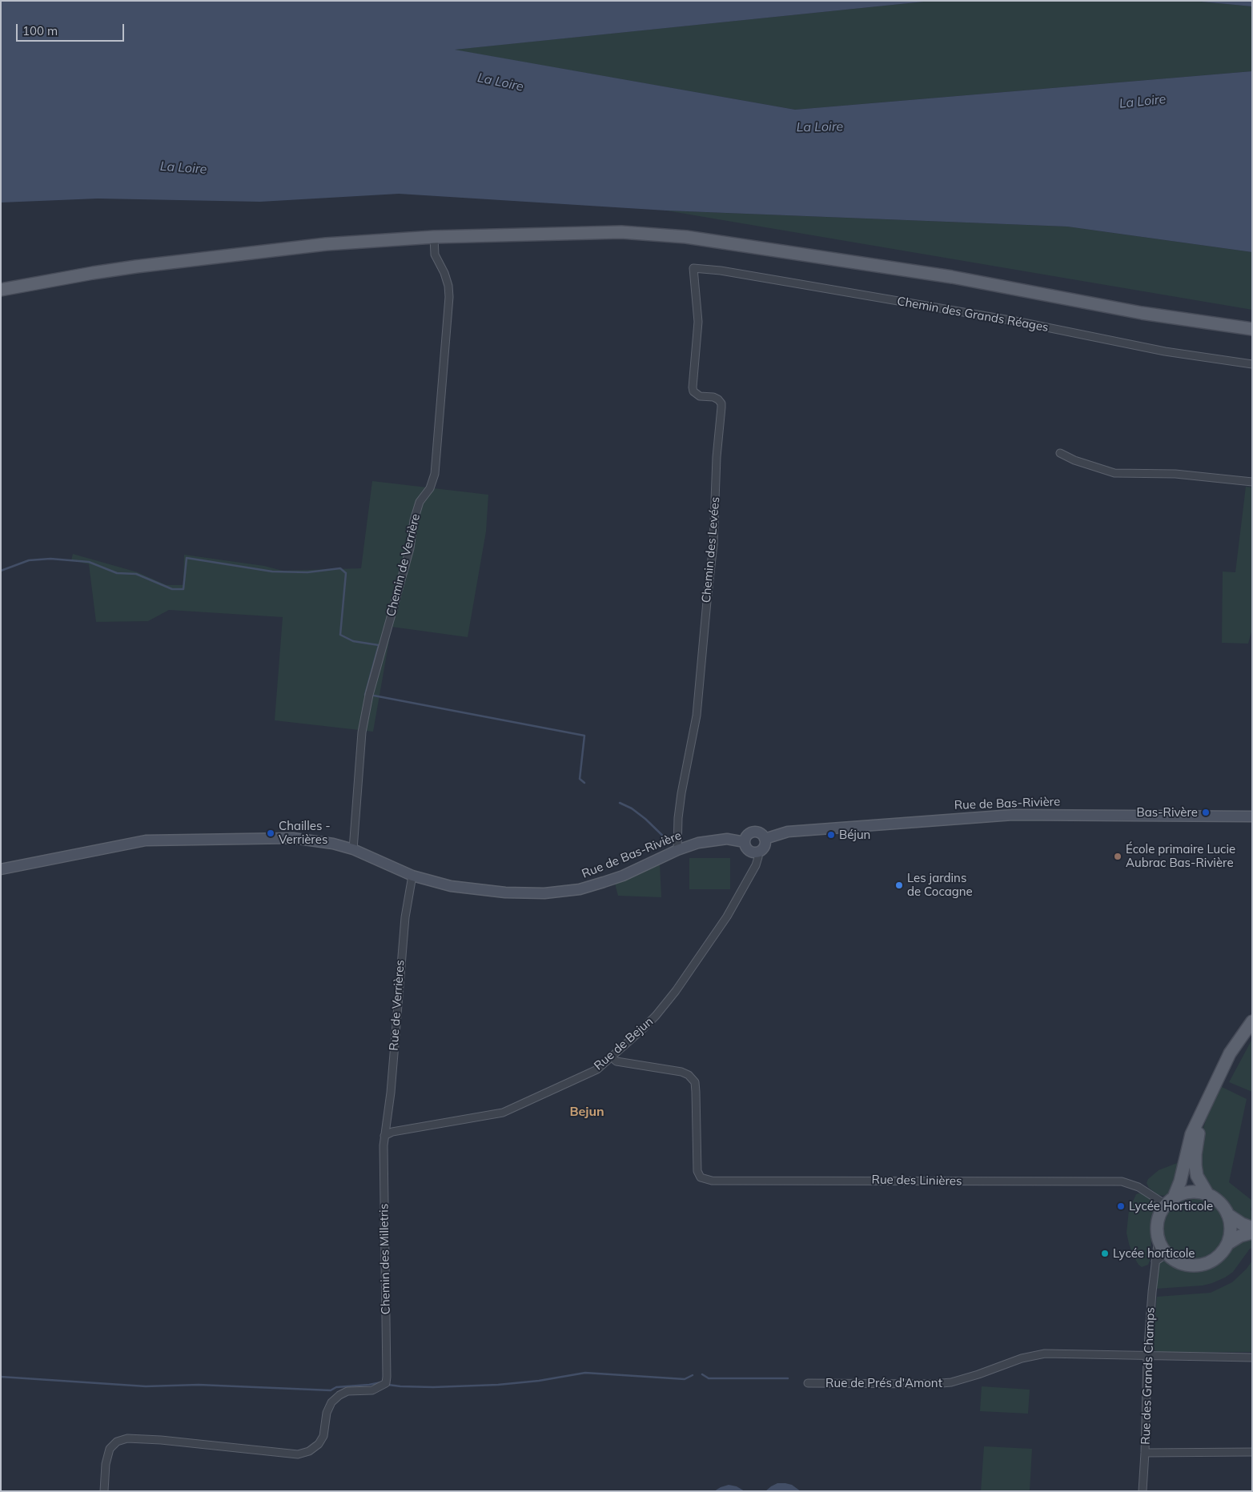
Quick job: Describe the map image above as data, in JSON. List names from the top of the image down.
{
  "streets": {
    "street": [
      "Chemin des Grands Réages",
      "Chemin des Levées",
      "Chemin de Verrière",
      "Rue de Bas-Rivière",
      "Rue de Verrières",
      "Rue de Bejun",
      "Rue des Linières",
      "Chemin des Milletris",
      "Rue des Grands Champs",
      "Rue de Prés d'Amont"
    ]
  },
  "crossings": [
    ["Chemin des Grands Réages", "Chemin des Levées"],
    ["Chemin des Levées", "Rue de Bas-Rivière"],
    ["Chemin de Verrière", "Rue de Bas-Rivière"],
    ["Rue de Bas-Rivière", "Rue de Verrières"],
    ["Rue de Bas-Rivière", "Rue de Bejun"],
    ["Rue de Verrières", "Rue de Bejun"],
    ["Rue de Verrières", "Chemin des Milletris"],
    ["Rue de Bejun", "Rue des Linières"],
    ["Rue de Bejun", "Chemin des Milletris"],
    ["Rue des Linières", "Rue des Grands Champs"],
    ["Rue des Grands Champs", "Rue de Prés d'Amont"]
  ],
  "districts": ["Bejun"],
  "water": ["La Loire"],
  "places": [
    "Bas-Rivère",
    "Chailles - Verrières",
    "Béjun",
    "École primaire Lucie Aubrac Bas-Rivière",
    "Les jardins de Cocagne",
    "Lycée Horticole",
    "Lycée horticole"
  ],
  "scale_bar": "100 m"
}
